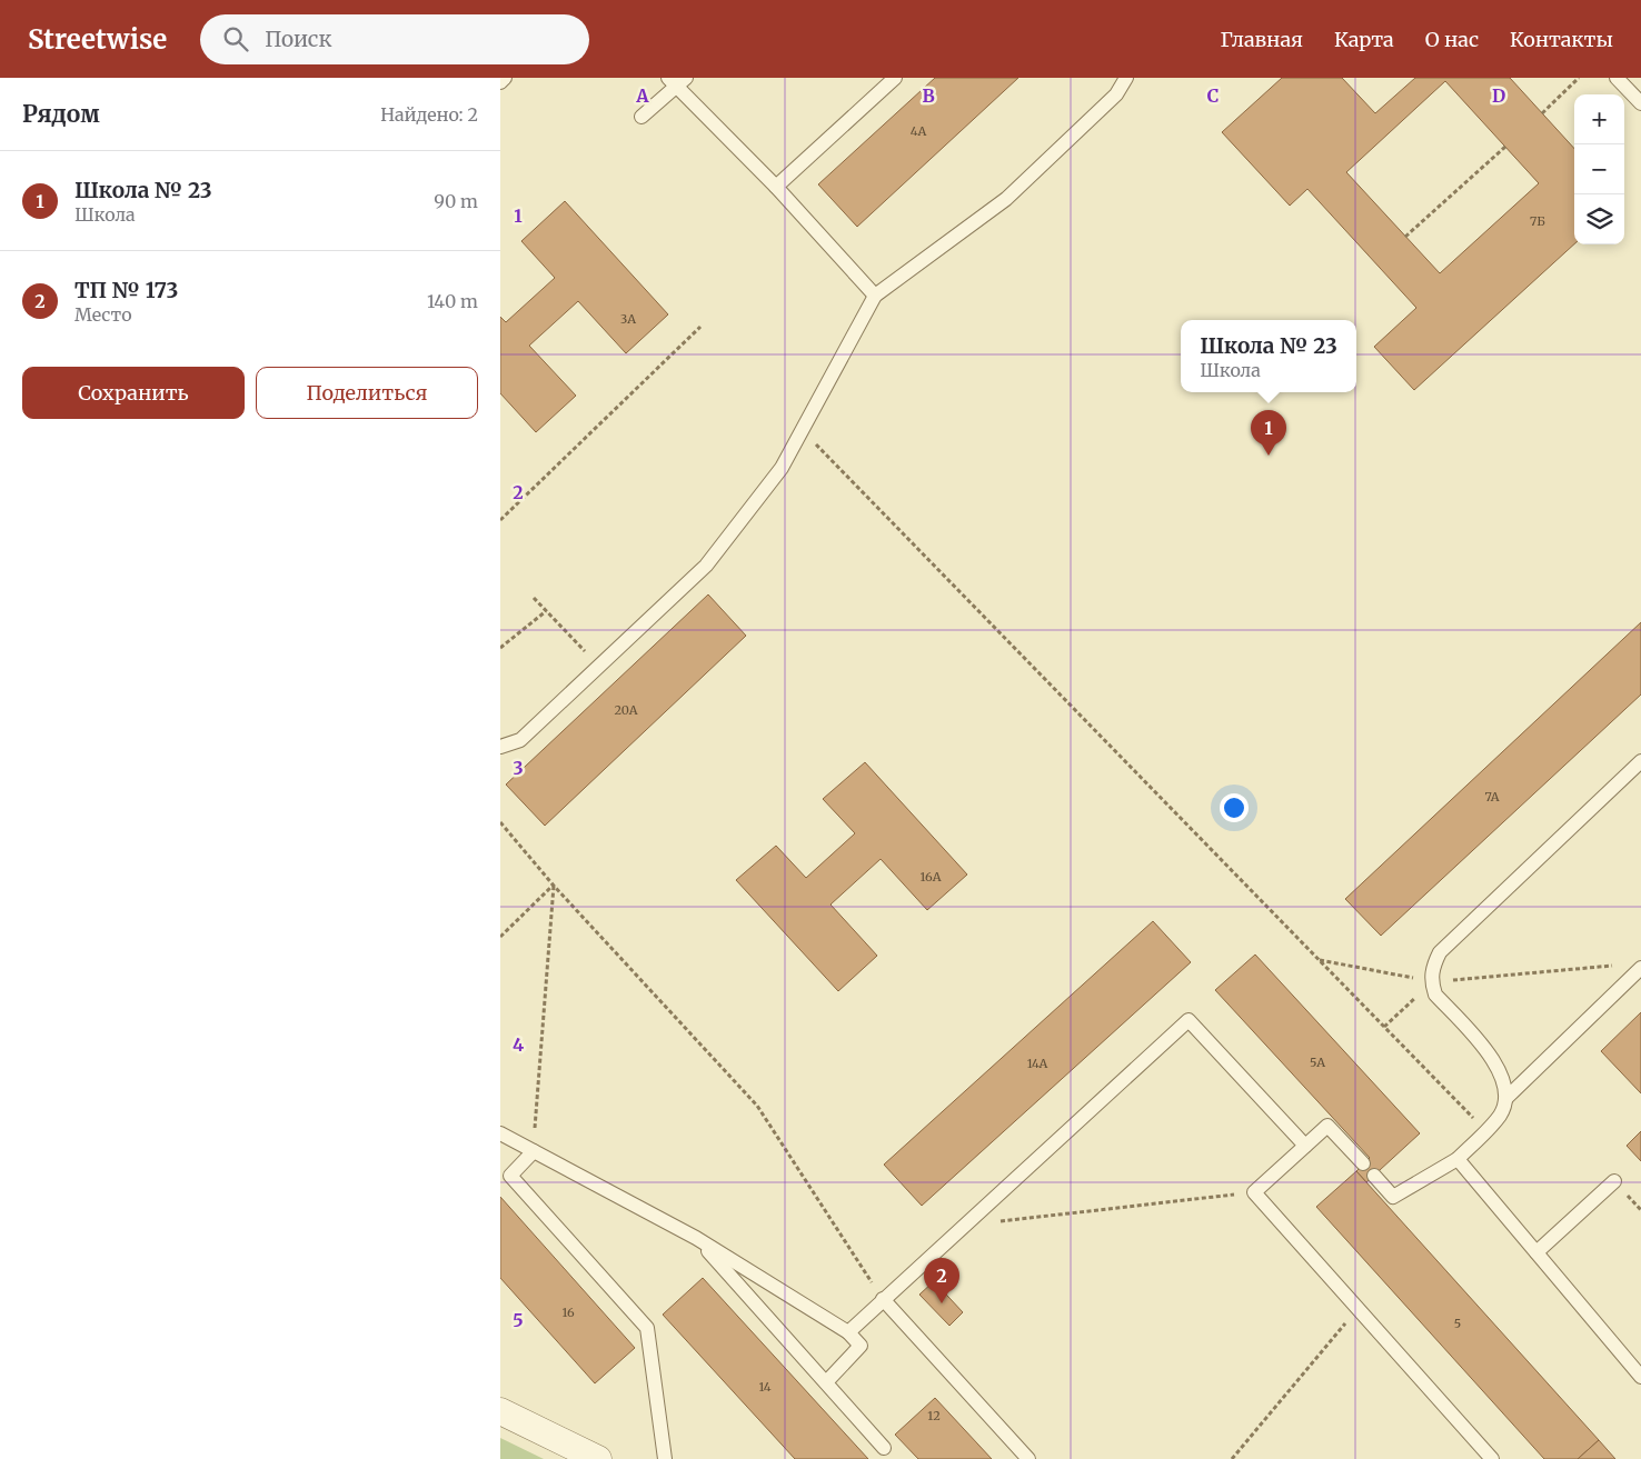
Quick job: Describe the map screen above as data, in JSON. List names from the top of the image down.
{
  "house_numbers": [
    "4А",
    "7Б",
    "3А",
    "20А",
    "7А",
    "16А",
    "5А",
    "14А",
    "16",
    "5",
    "14",
    "12"
  ],
  "page": {
    "header": "Streetwise",
    "search": "Поиск",
    "nav": [
      "Главная",
      "Карта",
      "О нас",
      "Контакты"
    ],
    "heading": ["Рядом", "Найдено: 2"],
    "map_buttons": ["+", "−"],
    "list": [
      {
        "mark": "1",
        "name": "Школа № 23",
        "note": "Школа",
        "value": "90 m"
      },
      {
        "mark": "2",
        "name": "ТП № 173",
        "note": "Место",
        "value": "140 m"
      }
    ],
    "popup": ["Школа № 23", "Школа"],
    "buttons": ["Сохранить", "Поделиться"],
    "pins": ["1", "2"]
  },
  "grid": {
    "columns": [
      "A",
      "B",
      "C",
      "D"
    ],
    "rows": [
      "1",
      "2",
      "3",
      "4",
      "5"
    ]
  }
}
